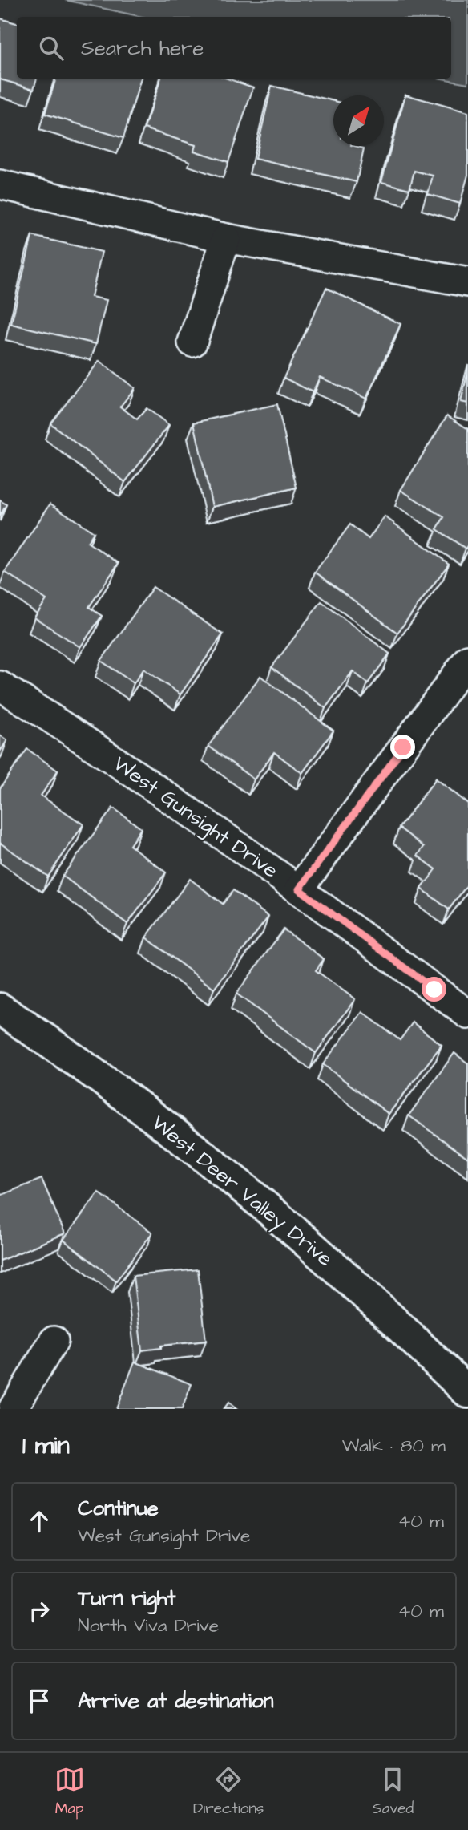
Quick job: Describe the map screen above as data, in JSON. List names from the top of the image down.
{
  "streets": {
    "street": ["West Gunsight Drive", "West Deer Valley Drive"]
  },
  "north": "top right",
  "page": {
    "search": "Search here",
    "heading": ["1 min", "Walk · 80 m"],
    "list": [
      ["Continue", "West Gunsight Drive", "40 m"],
      ["Turn right", "North Viva Drive", "40 m"],
      "Arrive at destination"
    ],
    "nav": ["Map", "Directions", "Saved"]
  }
}
